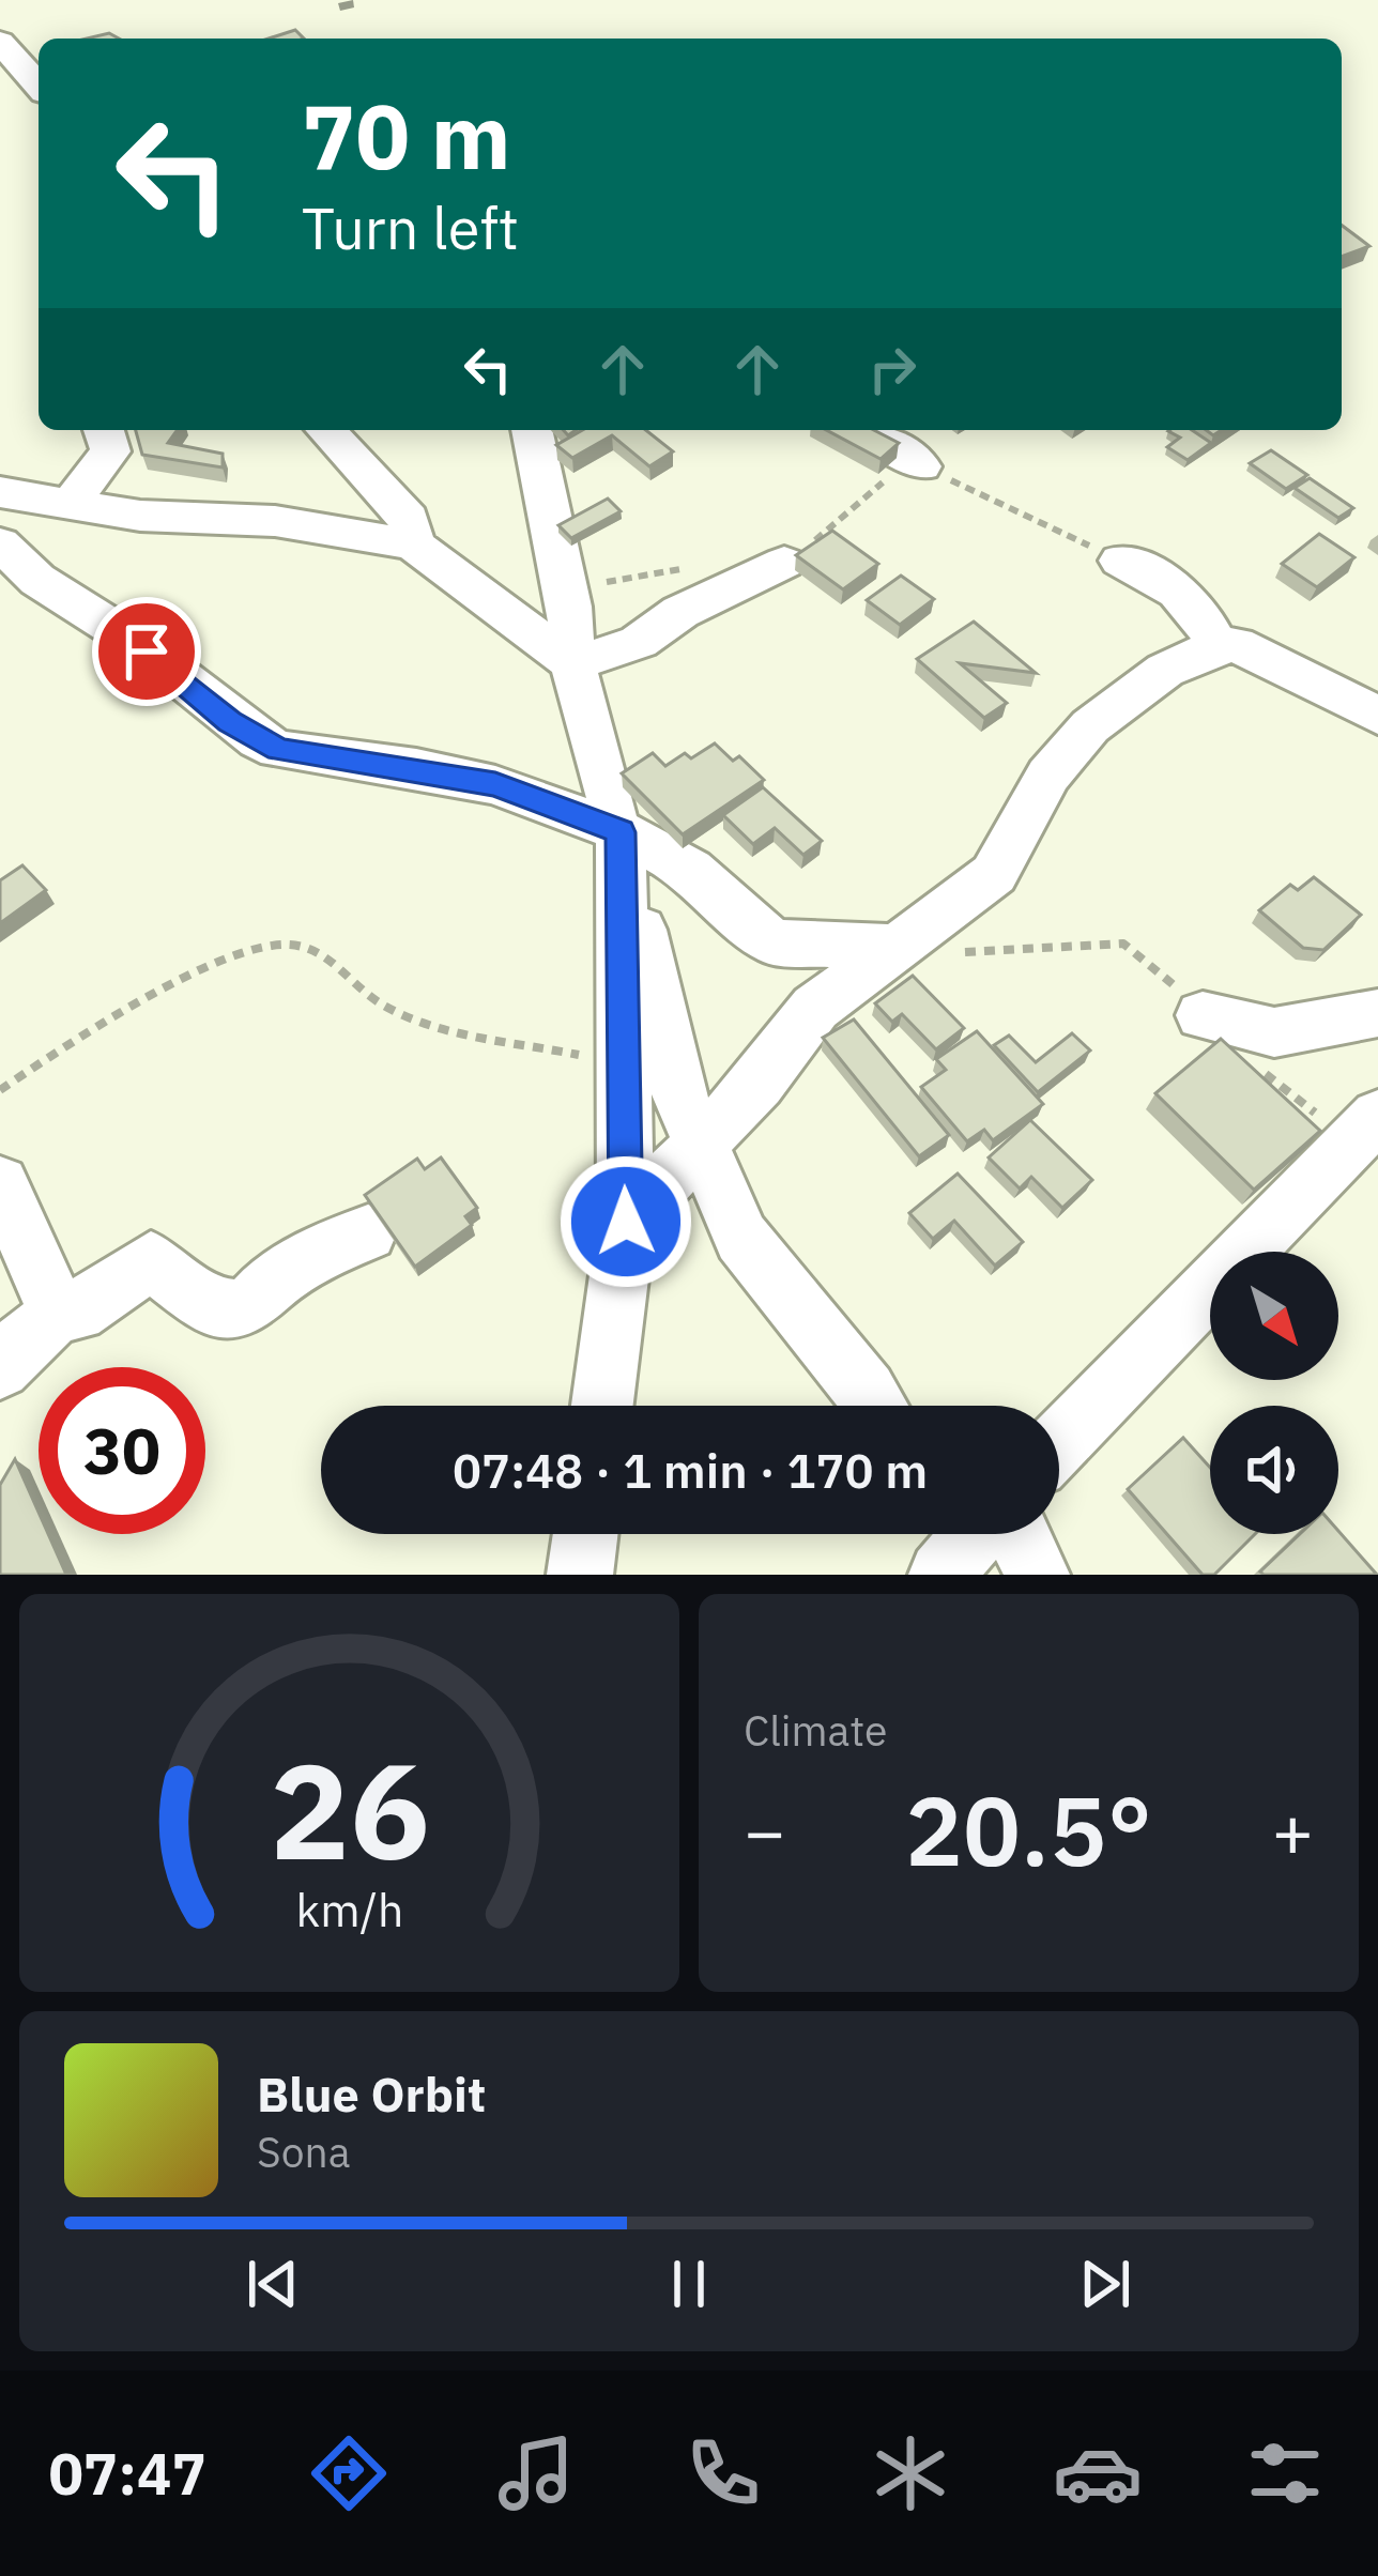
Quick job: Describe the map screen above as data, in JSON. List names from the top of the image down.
{
  "north": "bottom right",
  "page": {
    "turn": ["70 m", "Turn left"],
    "limit": "30",
    "trip": "07:48 · 1 min · 170 m",
    "tile": "Climate",
    "heat": ["−", "20.5°", "+"],
    "song": ["Blue Orbit", "Sona"],
    "tabs": "07:47",
    "gauge": ["26", "km/h"]
  }
}
